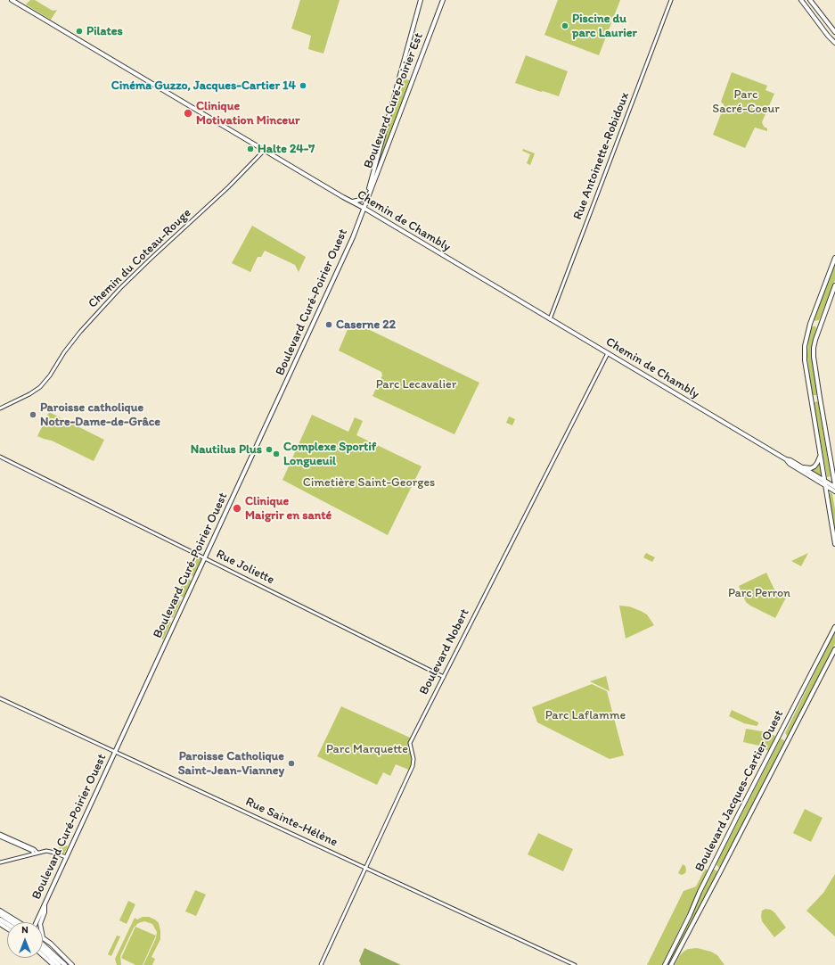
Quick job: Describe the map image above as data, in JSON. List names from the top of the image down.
{
  "streets": {
    "main road": [
      "Boulevard Curé-Poirier Est",
      "Chemin de Chambly",
      "Boulevard Curé-Poirier Ouest",
      "Boulevard Jacques-Cartier Ouest"
    ],
    "street": [
      "Rue Antoinette-Robidoux",
      "Chemin du Coteau-Rouge",
      "Rue Joliette",
      "Boulevard Nobert",
      "Rue Sainte-Hélène"
    ]
  },
  "crossings": [
    ["Boulevard Curé-Poirier Est", "Chemin de Chambly"],
    ["Boulevard Curé-Poirier Est", "Boulevard Curé-Poirier Ouest"],
    ["Rue Antoinette-Robidoux", "Chemin de Chambly"],
    ["Chemin de Chambly", "Chemin du Coteau-Rouge"],
    ["Chemin de Chambly", "Boulevard Curé-Poirier Ouest"],
    ["Chemin de Chambly", "Boulevard Nobert"],
    ["Boulevard Curé-Poirier Ouest", "Rue Joliette"],
    ["Boulevard Curé-Poirier Ouest", "Rue Sainte-Hélène"],
    ["Rue Joliette", "Boulevard Nobert"],
    ["Boulevard Nobert", "Rue Sainte-Hélène"]
  ],
  "parks": [
    "Parc Sacré-Coeur",
    "Parc Lecavalier",
    "Cimetière Saint-Georges",
    "Parc Perron",
    "Parc Laflamme",
    "Parc Marquette"
  ],
  "places": [
    "Piscine du parc Laurier",
    "Pilates",
    "Cinéma Guzzo, Jacques-Cartier 14",
    "Clinique Motivation Minceur",
    "Halte 24-7",
    "Caserne 22",
    "Paroisse catholique Notre-Dame-de-Grâce",
    "Nautilus Plus",
    "Complexe Sportif Longueuil",
    "Clinique Maigrir en santé",
    "Paroisse Catholique Saint-Jean-Vianney"
  ],
  "north": "top"
}
